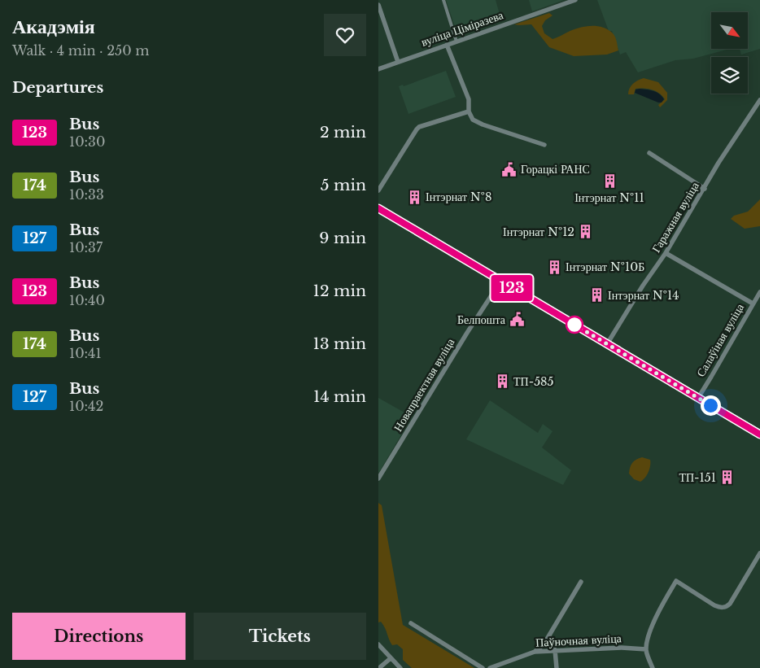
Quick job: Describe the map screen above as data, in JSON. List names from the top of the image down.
{
  "streets": {
    "street": [
      "вуліца Ціміразева",
      "Гаражная вуліца",
      "Салаўіная вуліца",
      "Новапраектная вуліца",
      "Паўночная вуліца"
    ]
  },
  "places": {
    "public building": ["Горацкі РАНС", "Белпошта"],
    "building": [
      "Інтэрнат №11",
      "Інтэрнат №8",
      "Інтэрнат №12",
      "Інтэрнат №10Б",
      "Інтэрнат №14",
      "ТП-585",
      "ТП-151"
    ]
  },
  "lines": ["bus line 123"],
  "north": "bottom right",
  "page": {
    "heading": [
      ["Акадэмія", "Walk · 4 min · 250 m"],
      "Departures"
    ],
    "on_map": "123",
    "list": [
      {
        "mark": "123",
        "name": "Bus",
        "note": "10:30",
        "value": "2 min"
      },
      {
        "mark": "174",
        "name": "Bus",
        "note": "10:33",
        "value": "5 min"
      },
      {
        "mark": "127",
        "name": "Bus",
        "note": "10:37",
        "value": "9 min"
      },
      {
        "mark": "123",
        "name": "Bus",
        "note": "10:40",
        "value": "12 min"
      },
      {
        "mark": "174",
        "name": "Bus",
        "note": "10:41",
        "value": "13 min"
      },
      {
        "mark": "127",
        "name": "Bus",
        "note": "10:42",
        "value": "14 min"
      }
    ],
    "buttons": ["Directions", "Tickets"]
  }
}
